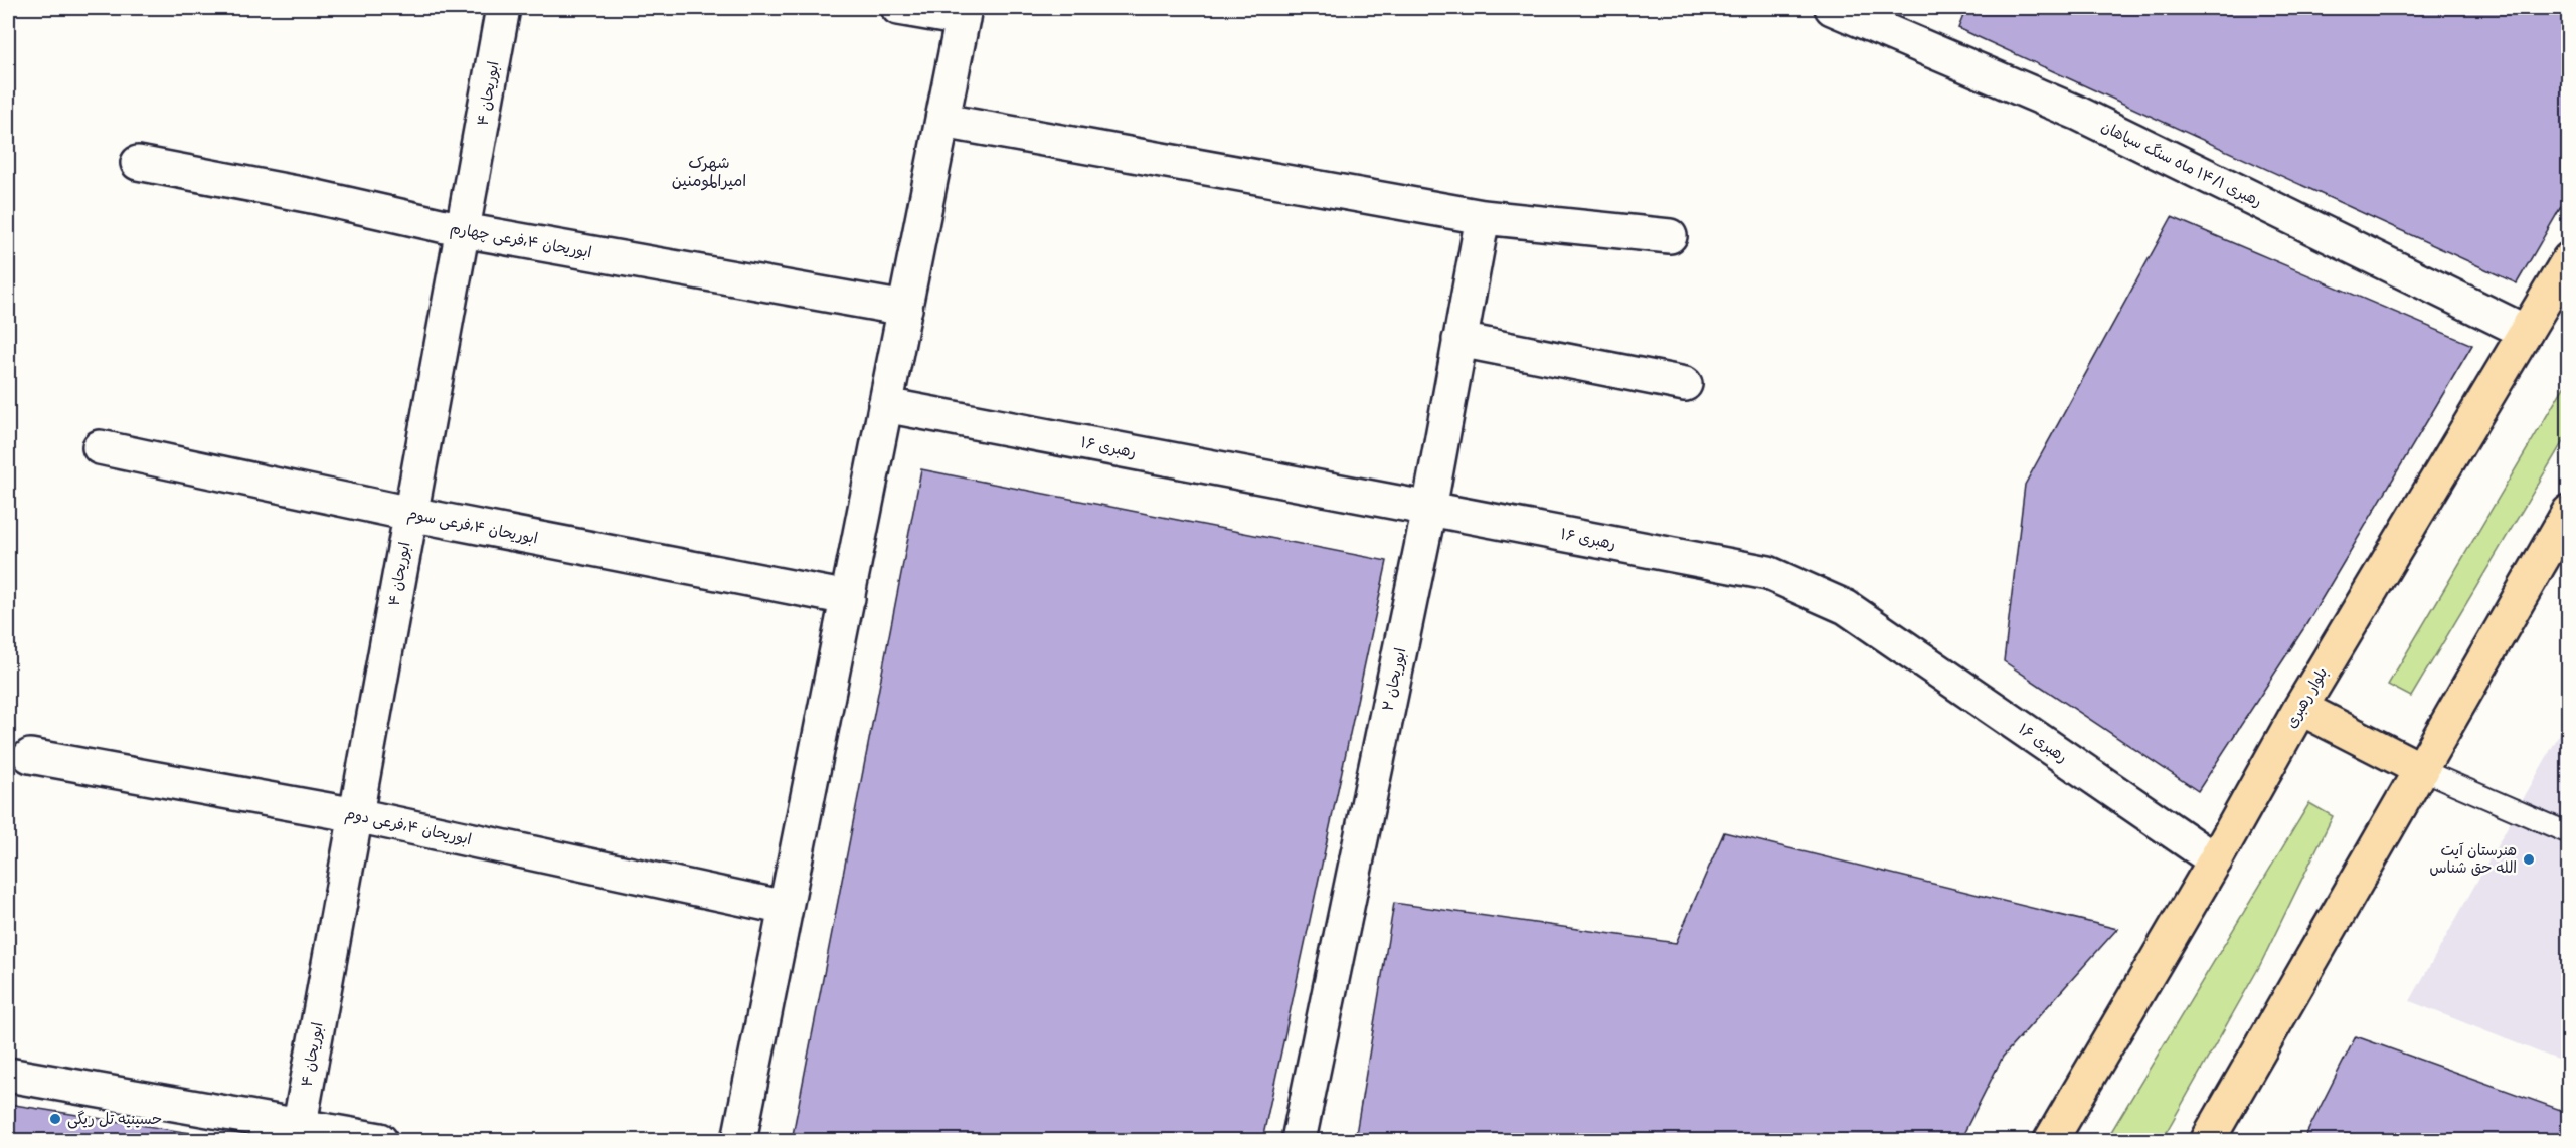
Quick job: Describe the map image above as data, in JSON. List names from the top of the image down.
{
  "streets": {
    "main road": ["بلوار رهبری"],
    "street": [
      "ابوریحان ۴",
      "رهبری ۱۴/۱ ماه سنگ سپاهان",
      "ابوریحان ۴،فرعی چهارم",
      "رهبری ۱۶",
      "ابوریحان ۴،فرعی سوم",
      "ابوریحان ۲",
      "ابوریحان ۴،فرعی دوم"
    ]
  },
  "crossings": [
    ["ابوریحان ۴", "ابوریحان ۴،فرعی چهارم"],
    ["ابوریحان ۴", "ابوریحان ۴،فرعی سوم"],
    ["ابوریحان ۴", "ابوریحان ۴،فرعی دوم"],
    ["رهبری ۱۴/۱ ماه سنگ سپاهان", "بلوار رهبری"],
    ["رهبری ۱۶", "ابوریحان ۲"],
    ["رهبری ۱۶", "بلوار رهبری"]
  ],
  "districts": ["شهرک امیرالمومنین"],
  "places": ["هنرستان آیت الله حق شناس", "حسینیه تل ریگی"]
}
